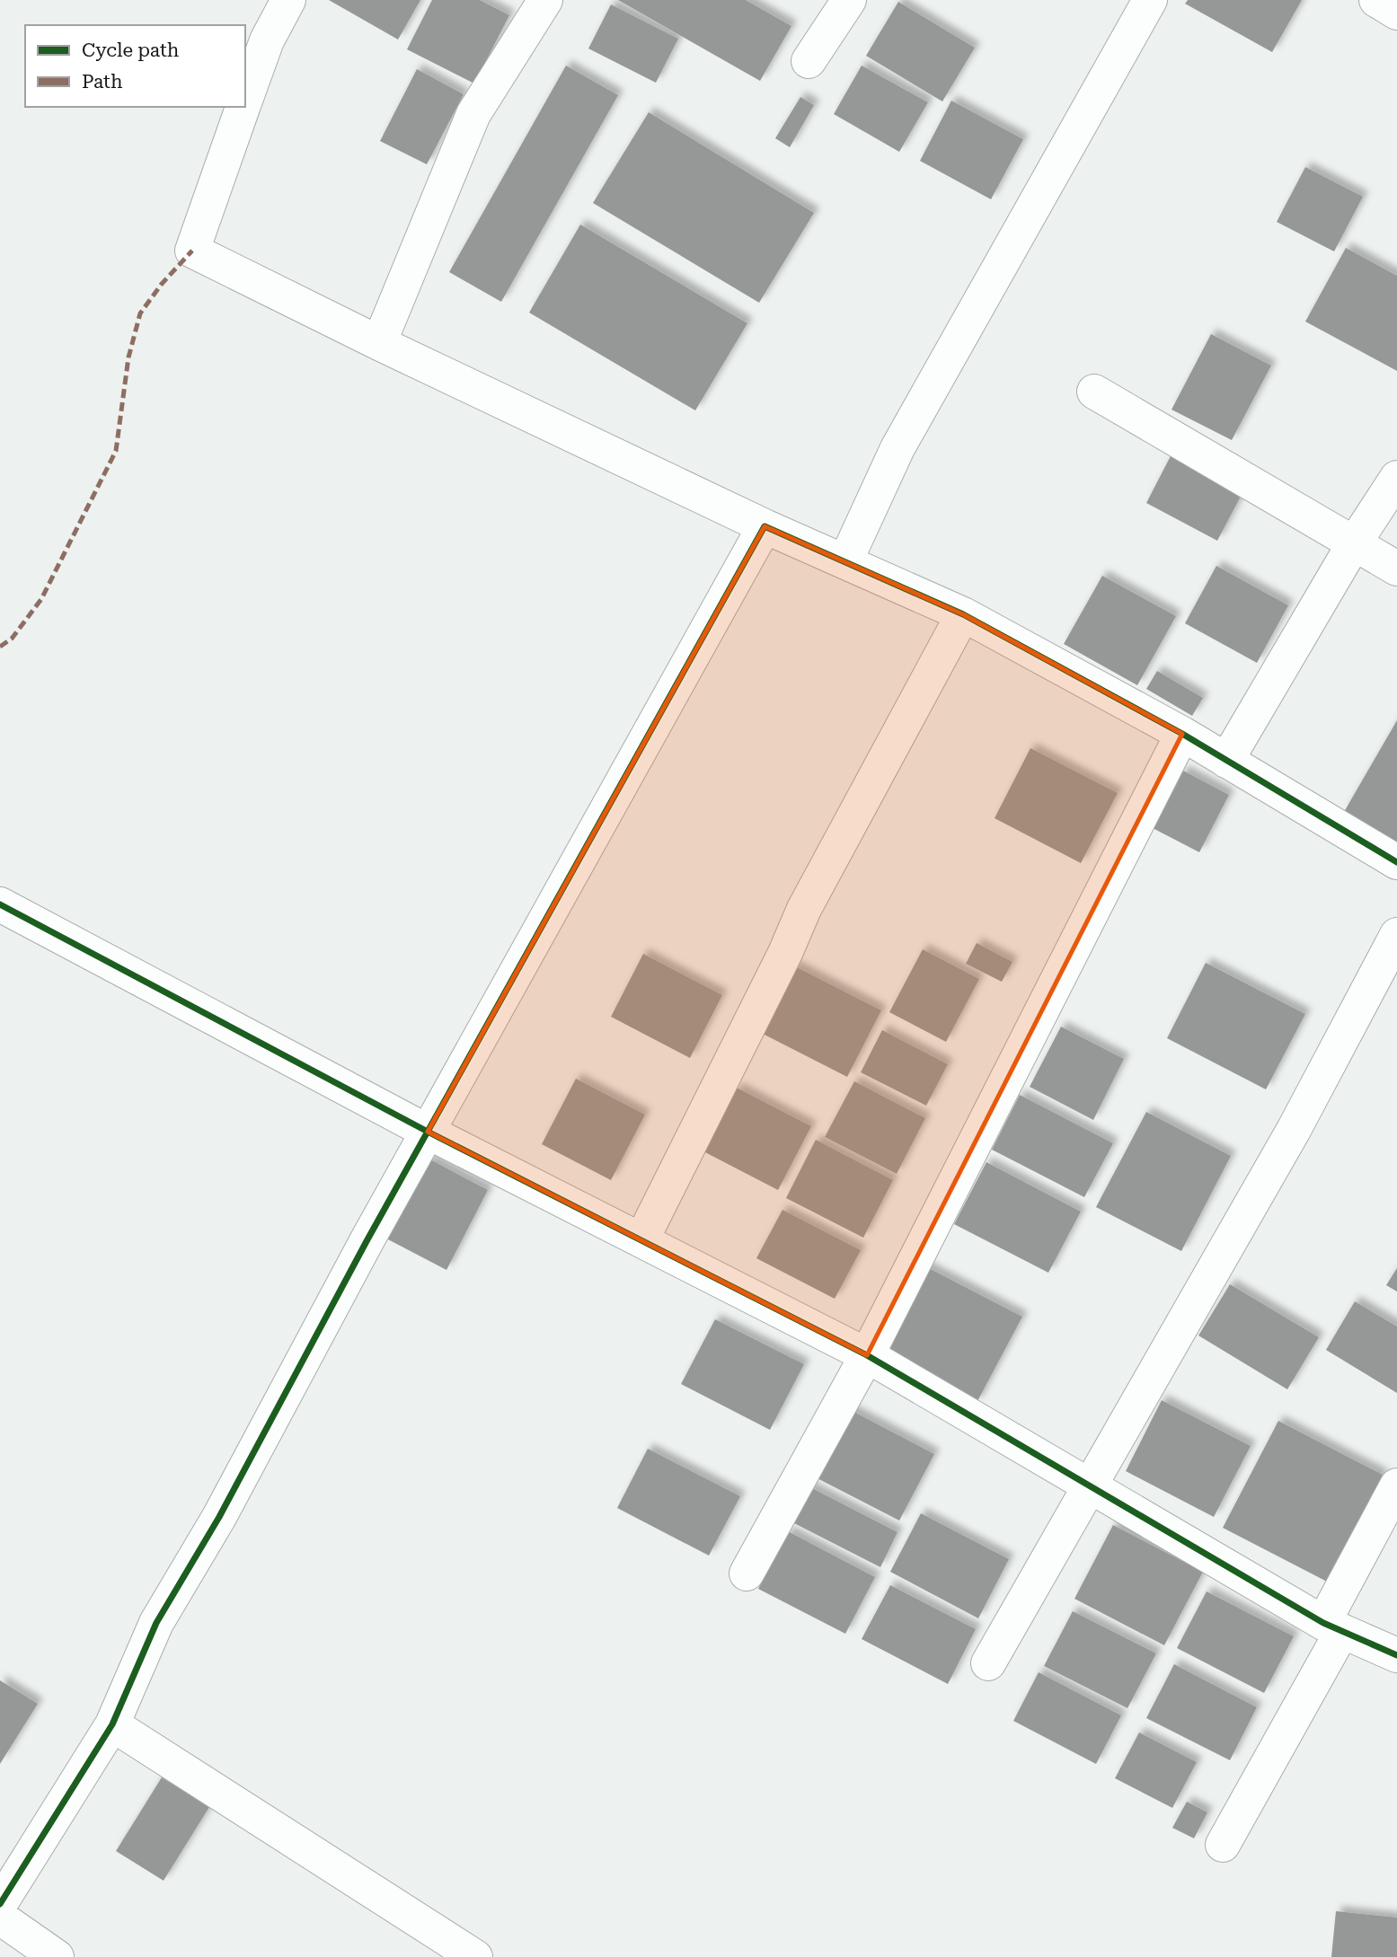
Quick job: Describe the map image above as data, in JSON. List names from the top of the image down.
{
  "legend": ["Cycle path", "Path"]
}
